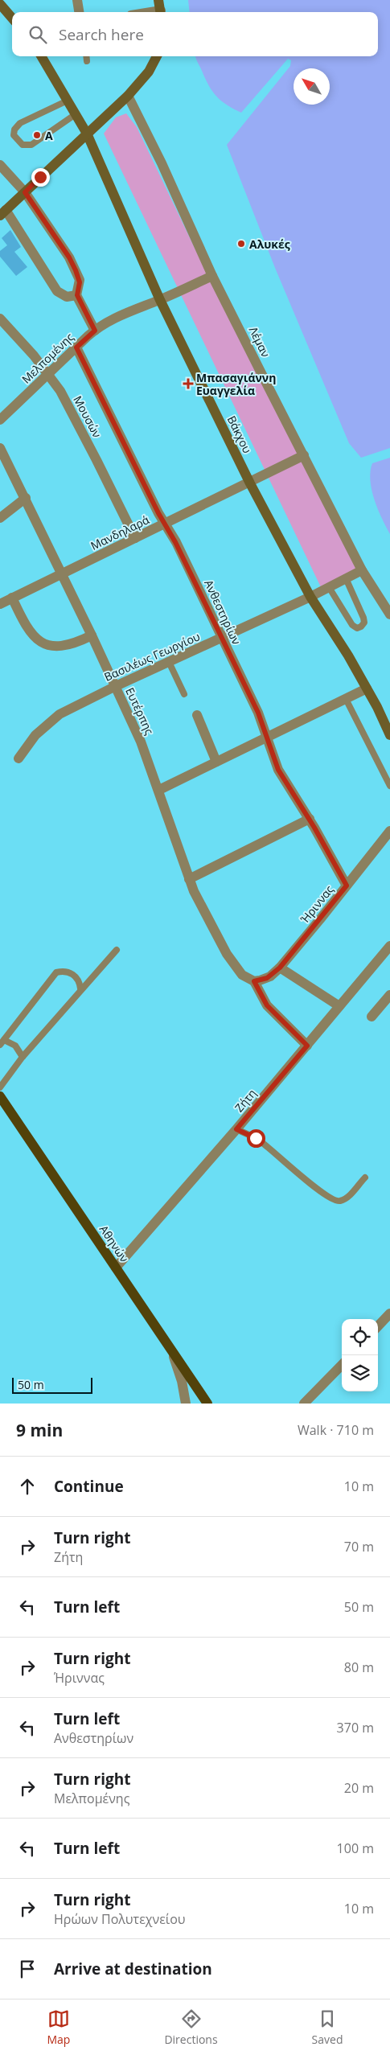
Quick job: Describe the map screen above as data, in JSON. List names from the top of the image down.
{
  "streets": {
    "main road": ["Αθηνών"],
    "street": [
      "Λέμαν",
      "Μελπομένης",
      "Μουσών",
      "Βάκχου",
      "Μανδηλαρά",
      "Ανθεστηρίων",
      "Βασιλέως Γεωργίου",
      "Ευτέρπης",
      "Ήριννας",
      "Ζήτη"
    ]
  },
  "crossings": [
    ["Λέμαν", "Μελπομένης"],
    ["Λέμαν", "Μανδηλαρά"],
    ["Λέμαν", "Βασιλέως Γεωργίου"],
    ["Μελπομένης", "Μουσών"],
    ["Μελπομένης", "Βάκχου"],
    ["Μελπομένης", "Ανθεστηρίων"],
    ["Μουσών", "Μανδηλαρά"],
    ["Βάκχου", "Μανδηλαρά"],
    ["Βάκχου", "Βασιλέως Γεωργίου"],
    ["Μανδηλαρά", "Ανθεστηρίων"],
    ["Μανδηλαρά", "Ευτέρπης"],
    ["Ανθεστηρίων", "Βασιλέως Γεωργίου"],
    ["Ανθεστηρίων", "Ήριννας"],
    ["Βασιλέως Γεωργίου", "Ευτέρπης"],
    ["Ευτέρπης", "Ήριννας"],
    ["Ζήτη", "Αθηνών"]
  ],
  "places": {
    "other": ["Α", "Αλυκές"],
    "health": ["Μπασαγιάννη Ευαγγελία"]
  },
  "scale_bar": "50 m",
  "north": "top left",
  "page": {
    "search": "Search here",
    "scale": "50 m",
    "heading": ["9 min", "Walk · 710 m"],
    "list": [
      ["Continue", "10 m"],
      ["Turn right", "Ζήτη", "70 m"],
      ["Turn left", "50 m"],
      ["Turn right", "Ήριννας", "80 m"],
      ["Turn left", "Ανθεστηρίων", "370 m"],
      ["Turn right", "Μελπομένης", "20 m"],
      ["Turn left", "100 m"],
      ["Turn right", "Ηρώων Πολυτεχνείου", "10 m"],
      "Arrive at destination"
    ],
    "nav": ["Map", "Directions", "Saved"]
  }
}
